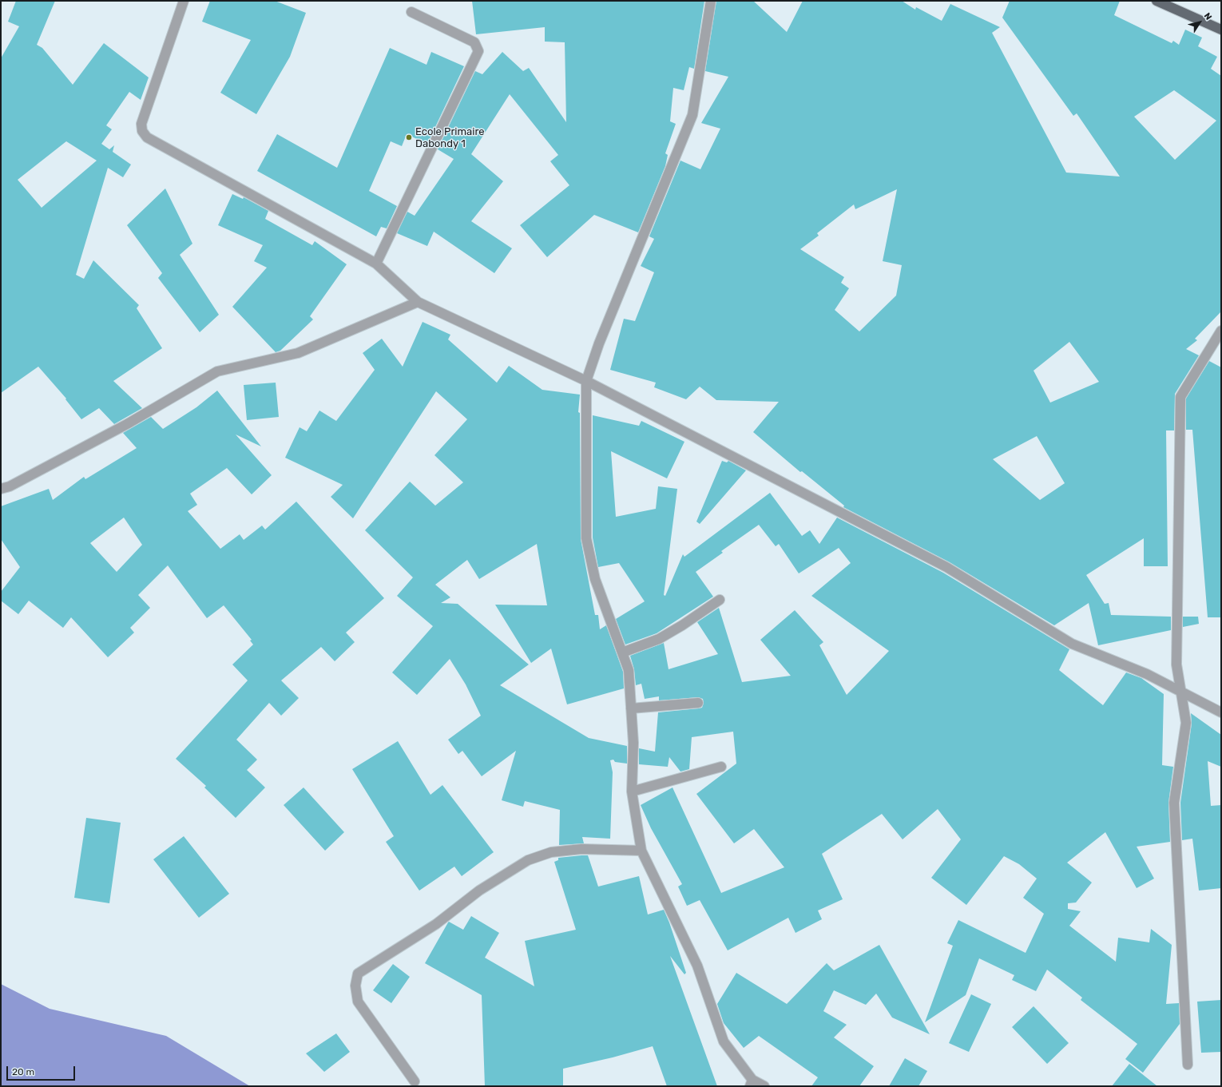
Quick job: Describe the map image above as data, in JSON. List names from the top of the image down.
{
  "places": ["Ecole Primaire Dabondy 1"],
  "scale_bar": "20 m",
  "north": "top right"
}
